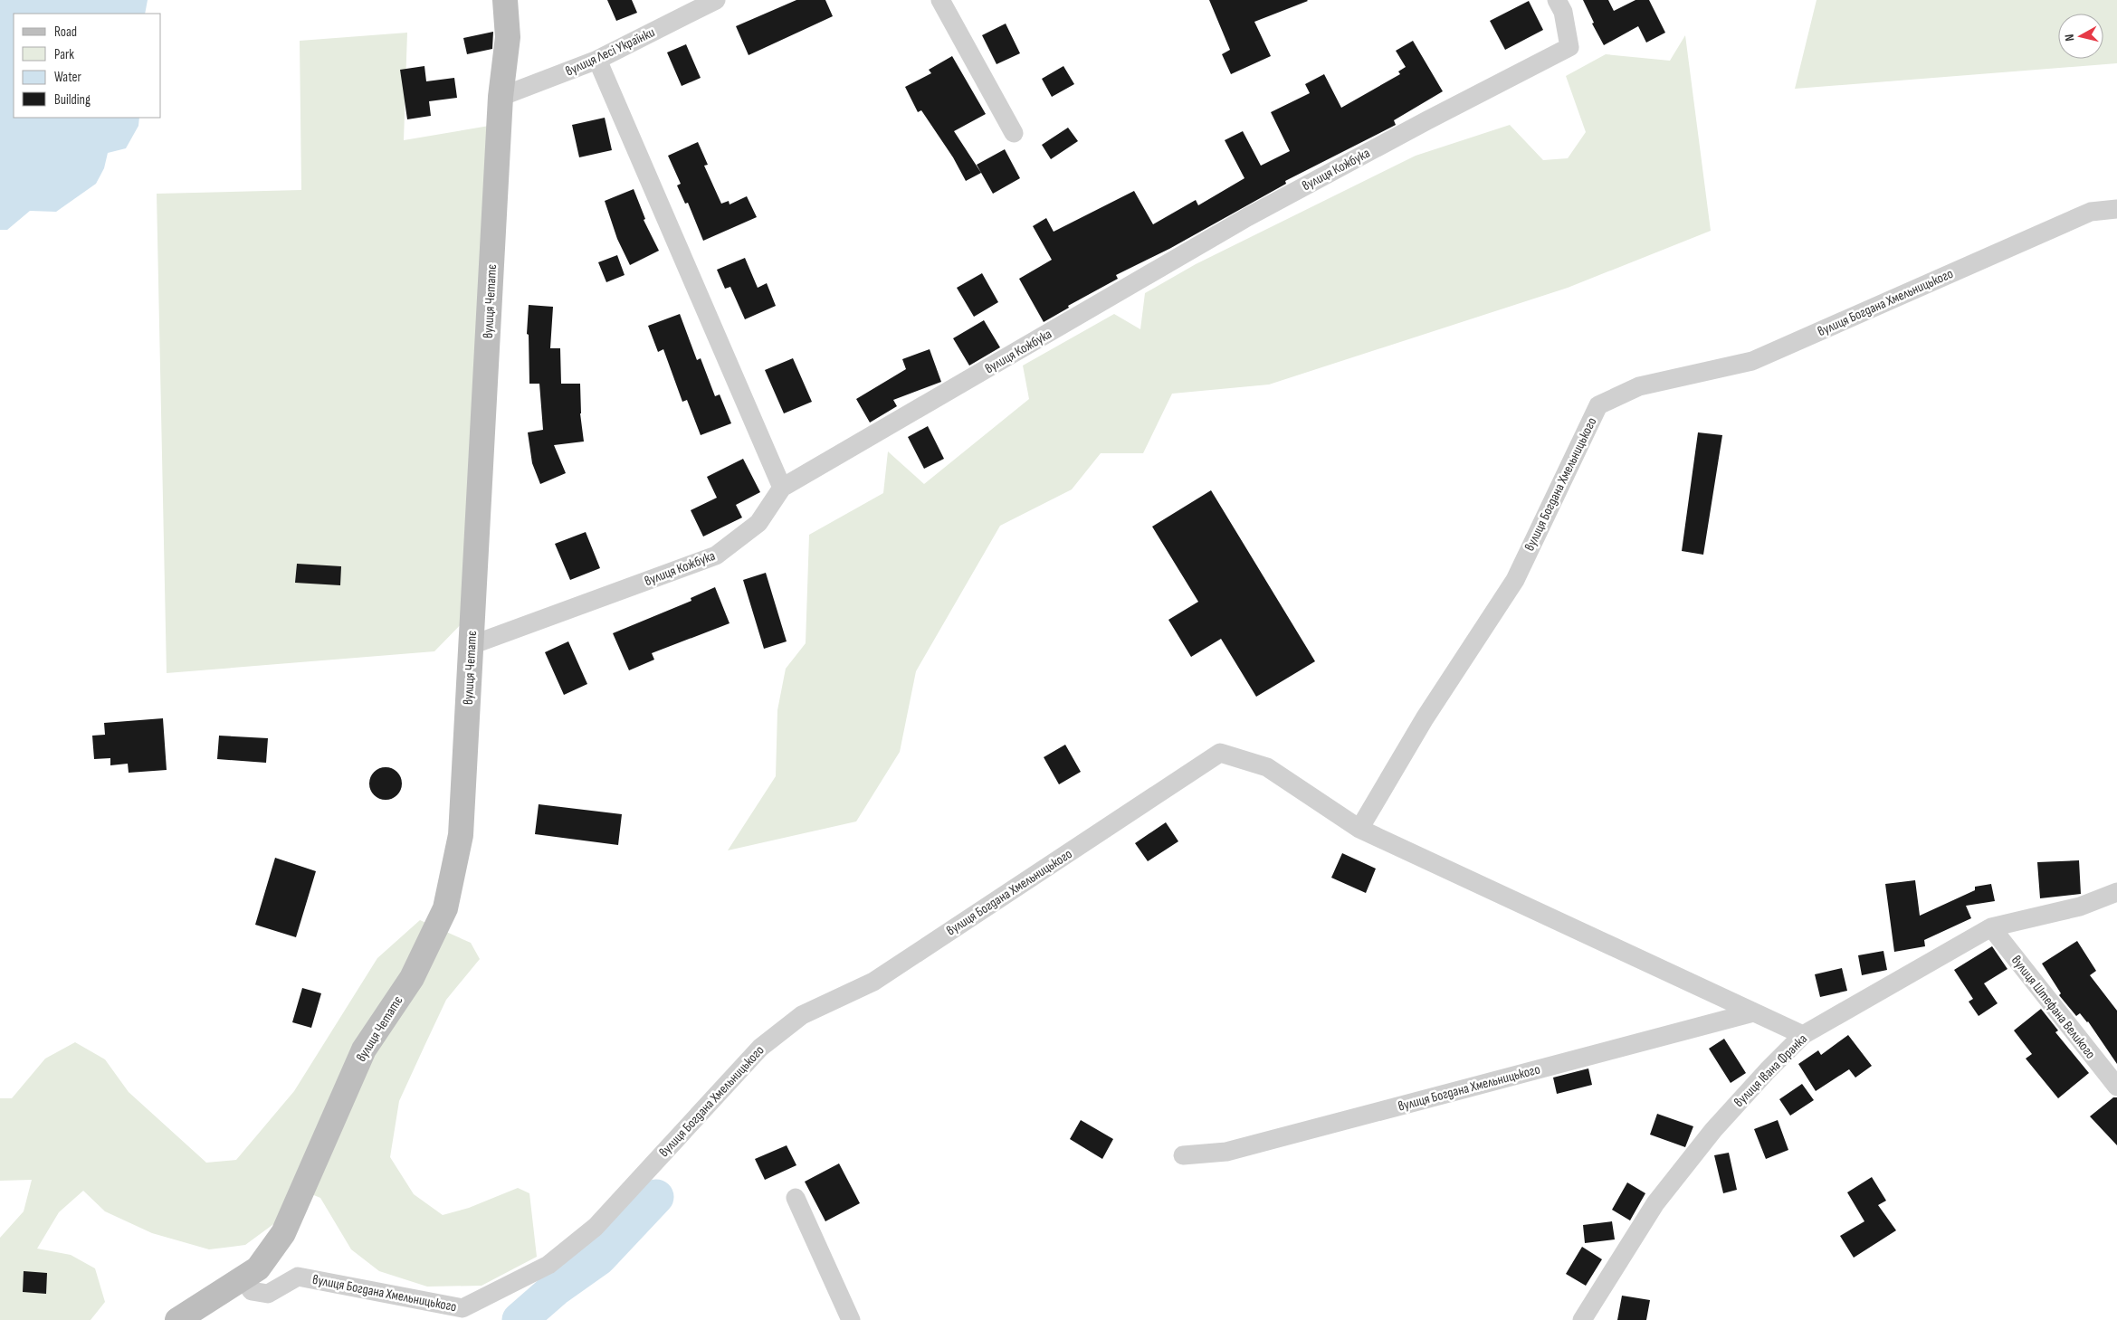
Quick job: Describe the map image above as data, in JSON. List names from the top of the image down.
{
  "streets": {
    "street": [
      "вулиця Лесі Українки",
      "вулиця Кожбука",
      "вулиця Четатє",
      "вулиця Богдана Хмельницького",
      "вулиця Штефана Великого",
      "вулиця Івана Франка"
    ]
  },
  "crossings": [
    ["вулиця Лесі Українки", "вулиця Четатє"],
    ["вулиця Кожбука", "вулиця Четатє"],
    ["вулиця Четатє", "вулиця Богдана Хмельницького"],
    ["вулиця Богдана Хмельницького", "вулиця Івана Франка"],
    ["вулиця Штефана Великого", "вулиця Івана Франка"]
  ],
  "legend": [
    "Road",
    "Park",
    "Water",
    "Building"
  ],
  "north": "left"
}
